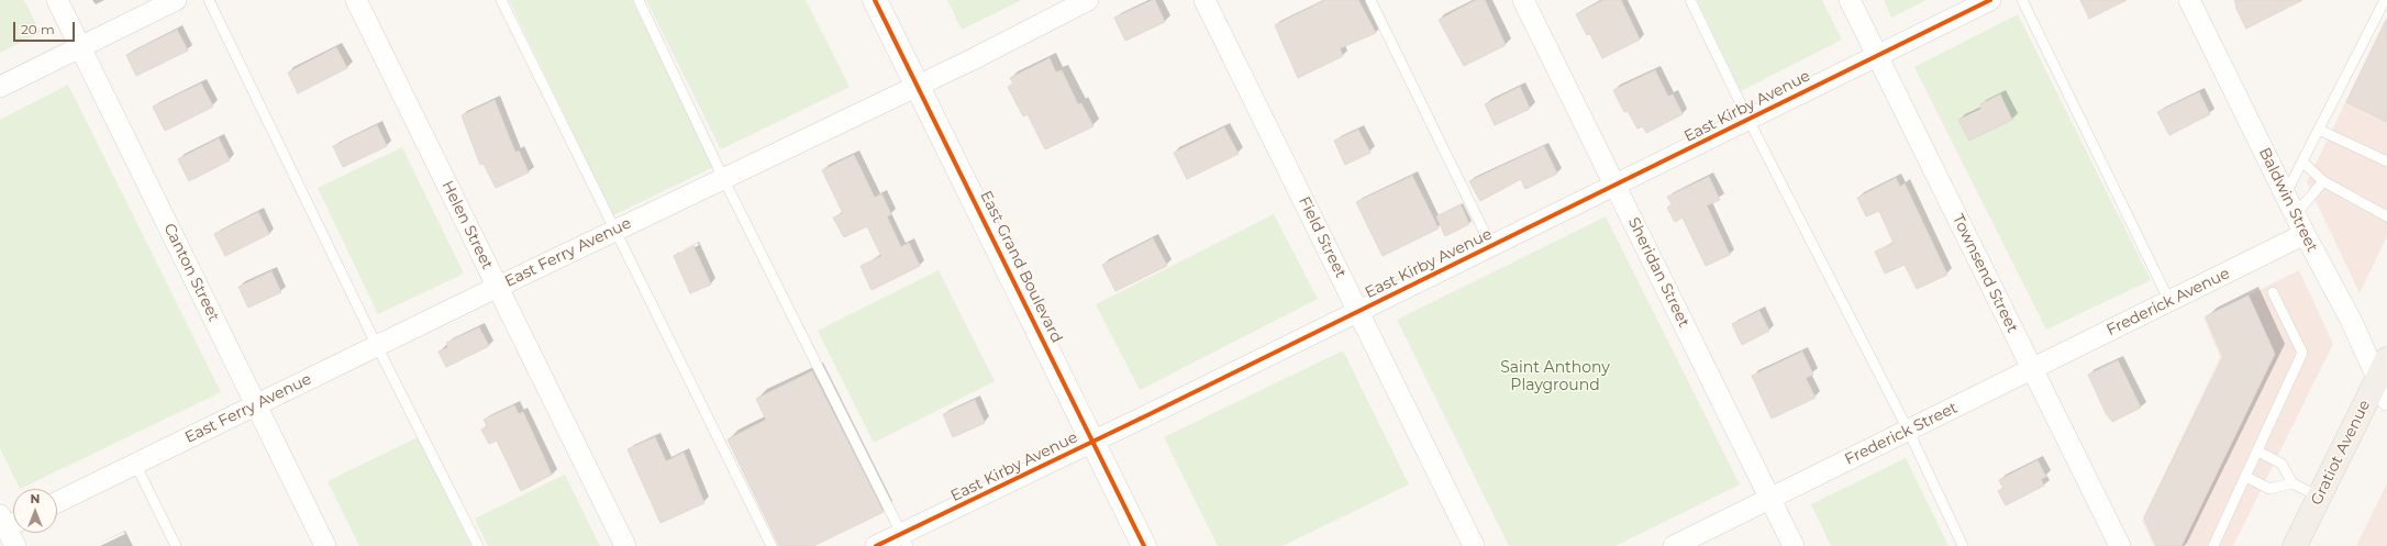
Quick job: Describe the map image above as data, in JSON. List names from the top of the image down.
{
  "streets": {
    "main road": ["East Grand Boulevard", "Gratiot Avenue"],
    "street": [
      "East Kirby Avenue",
      "Baldwin Street",
      "Helen Street",
      "Field Street",
      "East Ferry Avenue",
      "Canton Street",
      "Sheridan Street",
      "Townsend Street",
      "Frederick Avenue",
      "Frederick Street"
    ]
  },
  "crossings": [
    ["East Kirby Avenue", "Field Street"],
    ["East Kirby Avenue", "East Grand Boulevard"],
    ["East Kirby Avenue", "Sheridan Street"],
    ["East Kirby Avenue", "Townsend Street"],
    ["Baldwin Street", "Frederick Avenue"],
    ["Baldwin Street", "Gratiot Avenue"],
    ["Helen Street", "East Ferry Avenue"],
    ["East Ferry Avenue", "East Grand Boulevard"],
    ["East Ferry Avenue", "Canton Street"],
    ["Sheridan Street", "Frederick Street"],
    ["Townsend Street", "Frederick Avenue"],
    ["Townsend Street", "Frederick Street"],
    ["Frederick Avenue", "Frederick Street"]
  ],
  "parks": ["Saint Anthony Playground"],
  "scale_bar": "20 m",
  "north": "top"
}
